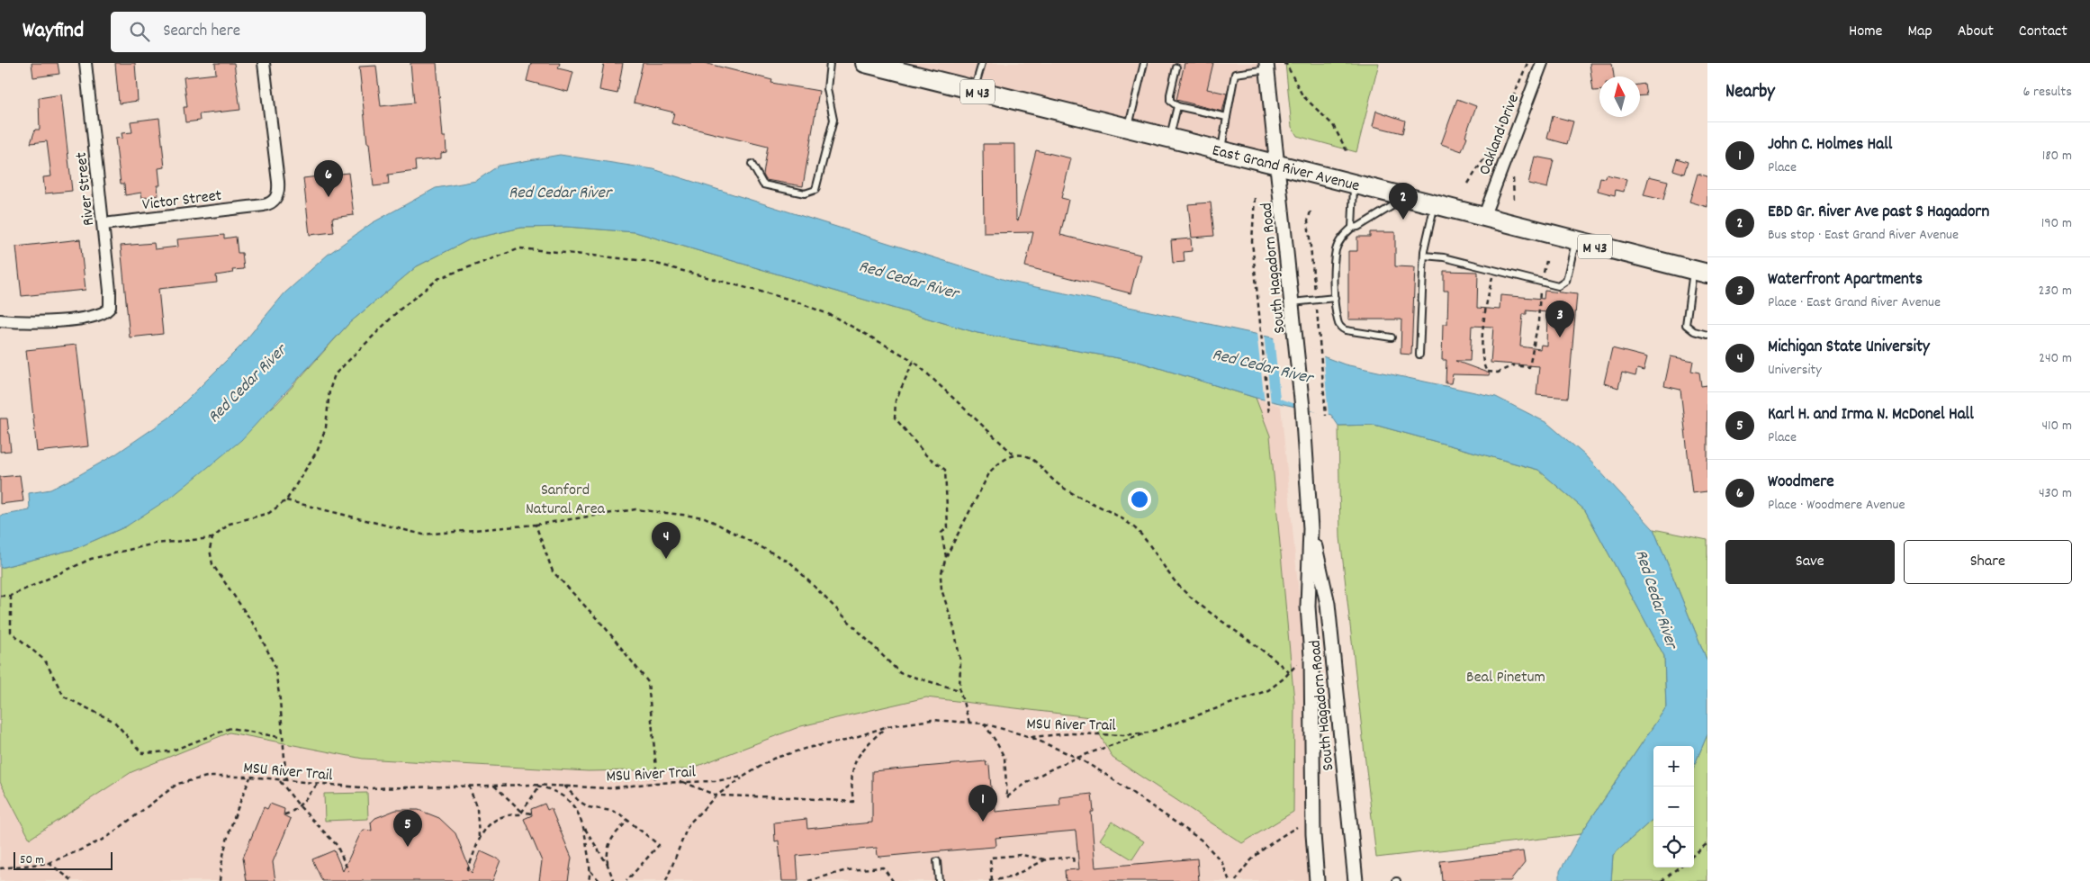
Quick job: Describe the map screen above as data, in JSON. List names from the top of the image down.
{
  "streets": {
    "main road": ["M 43", "East Grand River Avenue"],
    "street": [
      "Oakland Drive",
      "River Street",
      "Victor Street",
      "South Hagadorn Road"
    ],
    "path": ["MSU River Trail"]
  },
  "crossings": [
    ["Oakland Drive", "East Grand River Avenue"],
    ["East Grand River Avenue", "South Hagadorn Road"],
    ["River Street", "Victor Street"]
  ],
  "water": ["Red Cedar River"],
  "parks": ["Sanford Natural Area", "Beal Pinetum"],
  "scale_bar": "50 m",
  "north": "top",
  "page": {
    "header": "Wayfind",
    "search": "Search here",
    "nav": [
      "Home",
      "Map",
      "About",
      "Contact"
    ],
    "heading": ["Nearby", "6 results"],
    "list": [
      {
        "mark": "1",
        "name": "John C. Holmes Hall",
        "note": "Place",
        "value": "180 m"
      },
      {
        "mark": "2",
        "name": "EBD Gr. River Ave past S Hagadorn",
        "note": "Bus stop · East Grand River Avenue",
        "value": "190 m"
      },
      {
        "mark": "3",
        "name": "Waterfront Apartments",
        "note": "Place · East Grand River Avenue",
        "value": "230 m"
      },
      {
        "mark": "4",
        "name": "Michigan State University",
        "note": "University",
        "value": "240 m"
      },
      {
        "mark": "5",
        "name": "Karl H. and Irma N. McDonel Hall",
        "note": "Place",
        "value": "410 m"
      },
      {
        "mark": "6",
        "name": "Woodmere",
        "note": "Place · Woodmere Avenue",
        "value": "430 m"
      }
    ],
    "pins": [
      "6",
      "2",
      "3",
      "4",
      "1",
      "5"
    ],
    "buttons": ["Save", "Share"],
    "map_buttons": ["+", "−"],
    "scale": "50 m"
  }
}
